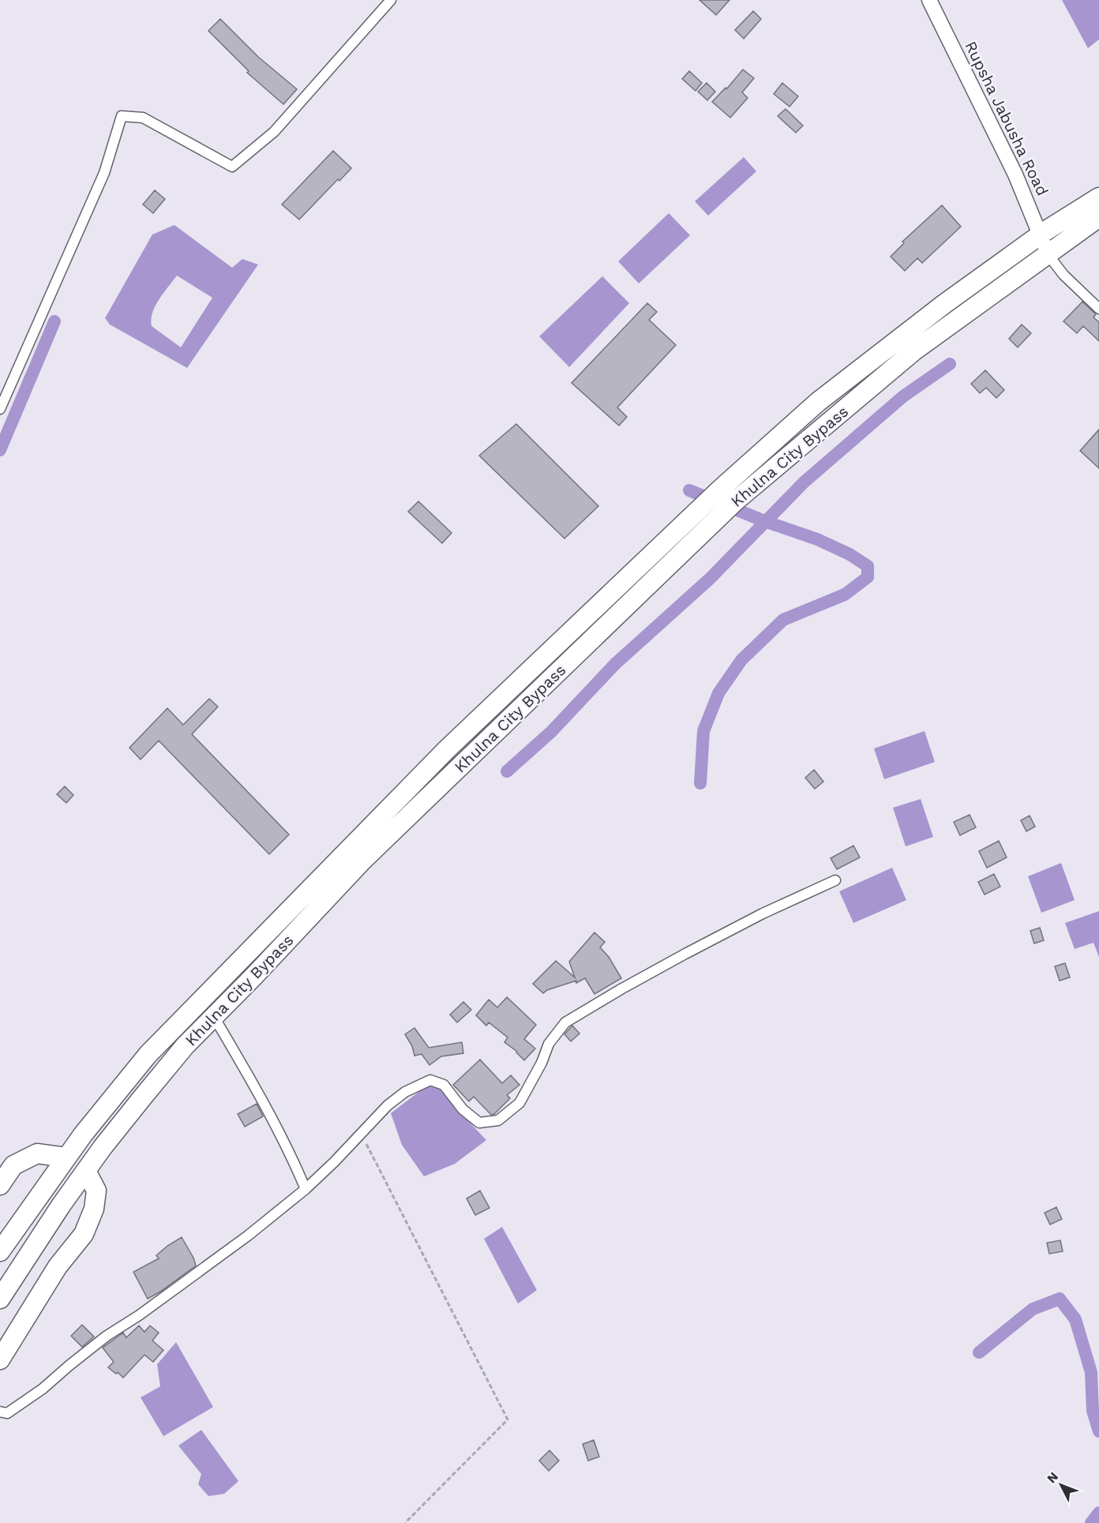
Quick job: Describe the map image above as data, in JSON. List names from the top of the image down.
{
  "streets": {
    "highway": ["Khulna City Bypass"],
    "main road": ["Rupsha Jabusha Road"]
  },
  "crossings": [
    ["Rupsha Jabusha Road", "Khulna City Bypass"]
  ],
  "north": "top left"
}
